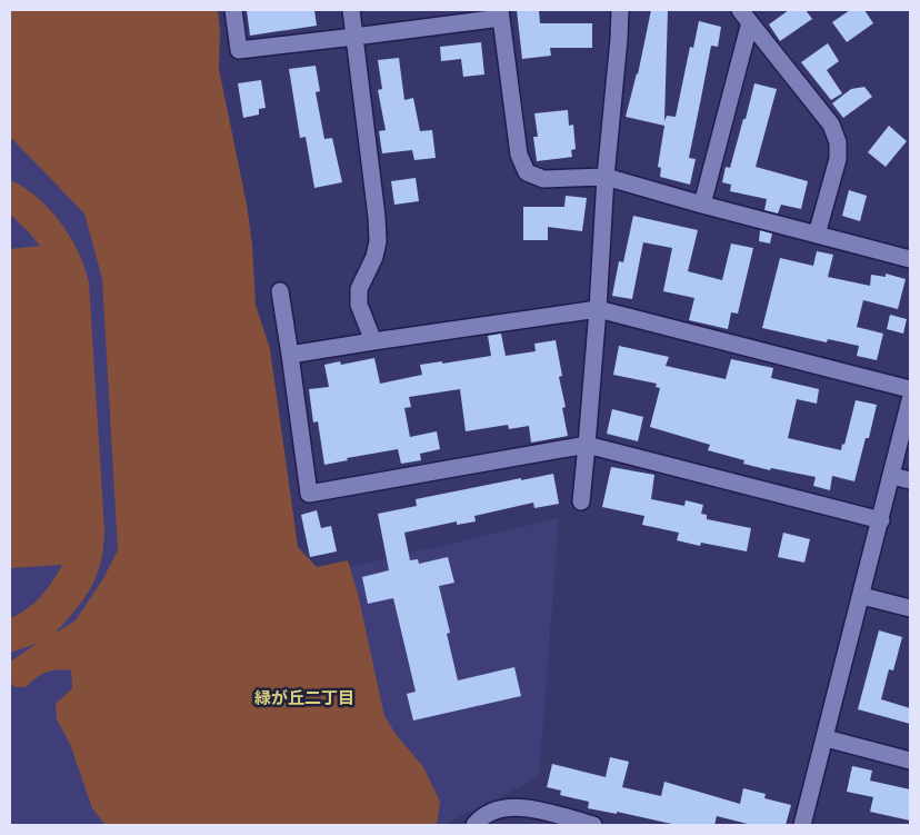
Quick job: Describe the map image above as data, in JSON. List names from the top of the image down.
{
  "districts": ["緑が丘二丁目"]
}
